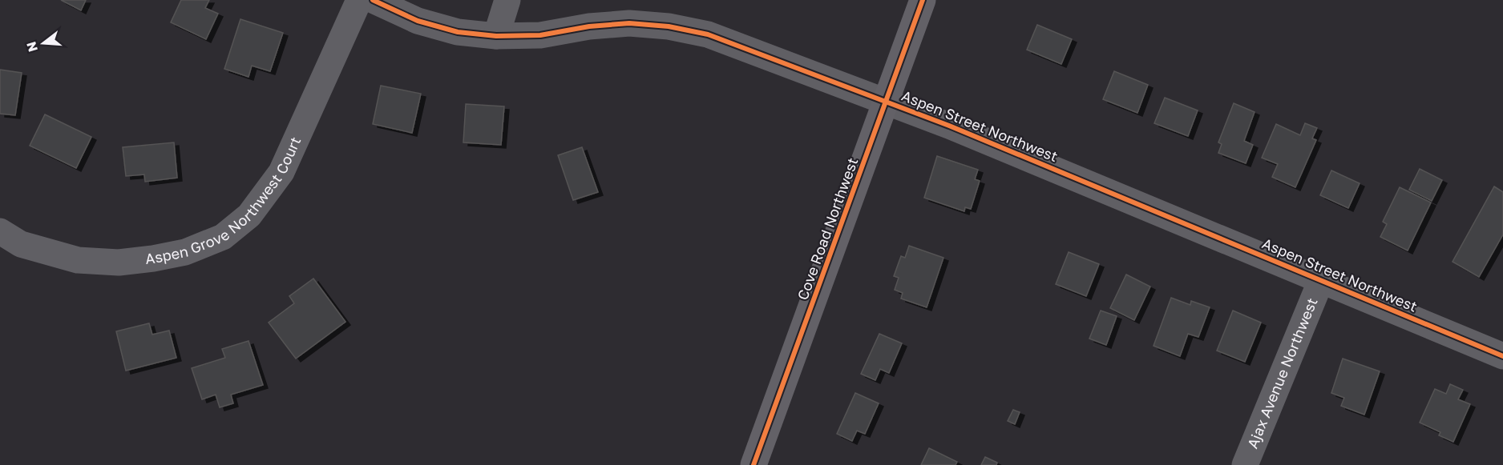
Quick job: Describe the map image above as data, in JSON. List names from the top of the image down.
{
  "streets": {
    "main road": ["Cove Road Northwest"],
    "street": ["Aspen Street Northwest", "Aspen Grove Northwest Court", "Ajax Avenue Northwest"]
  },
  "crossings": [
    ["Aspen Street Northwest", "Cove Road Northwest"],
    ["Aspen Street Northwest", "Ajax Avenue Northwest"]
  ],
  "north": "left"
}
